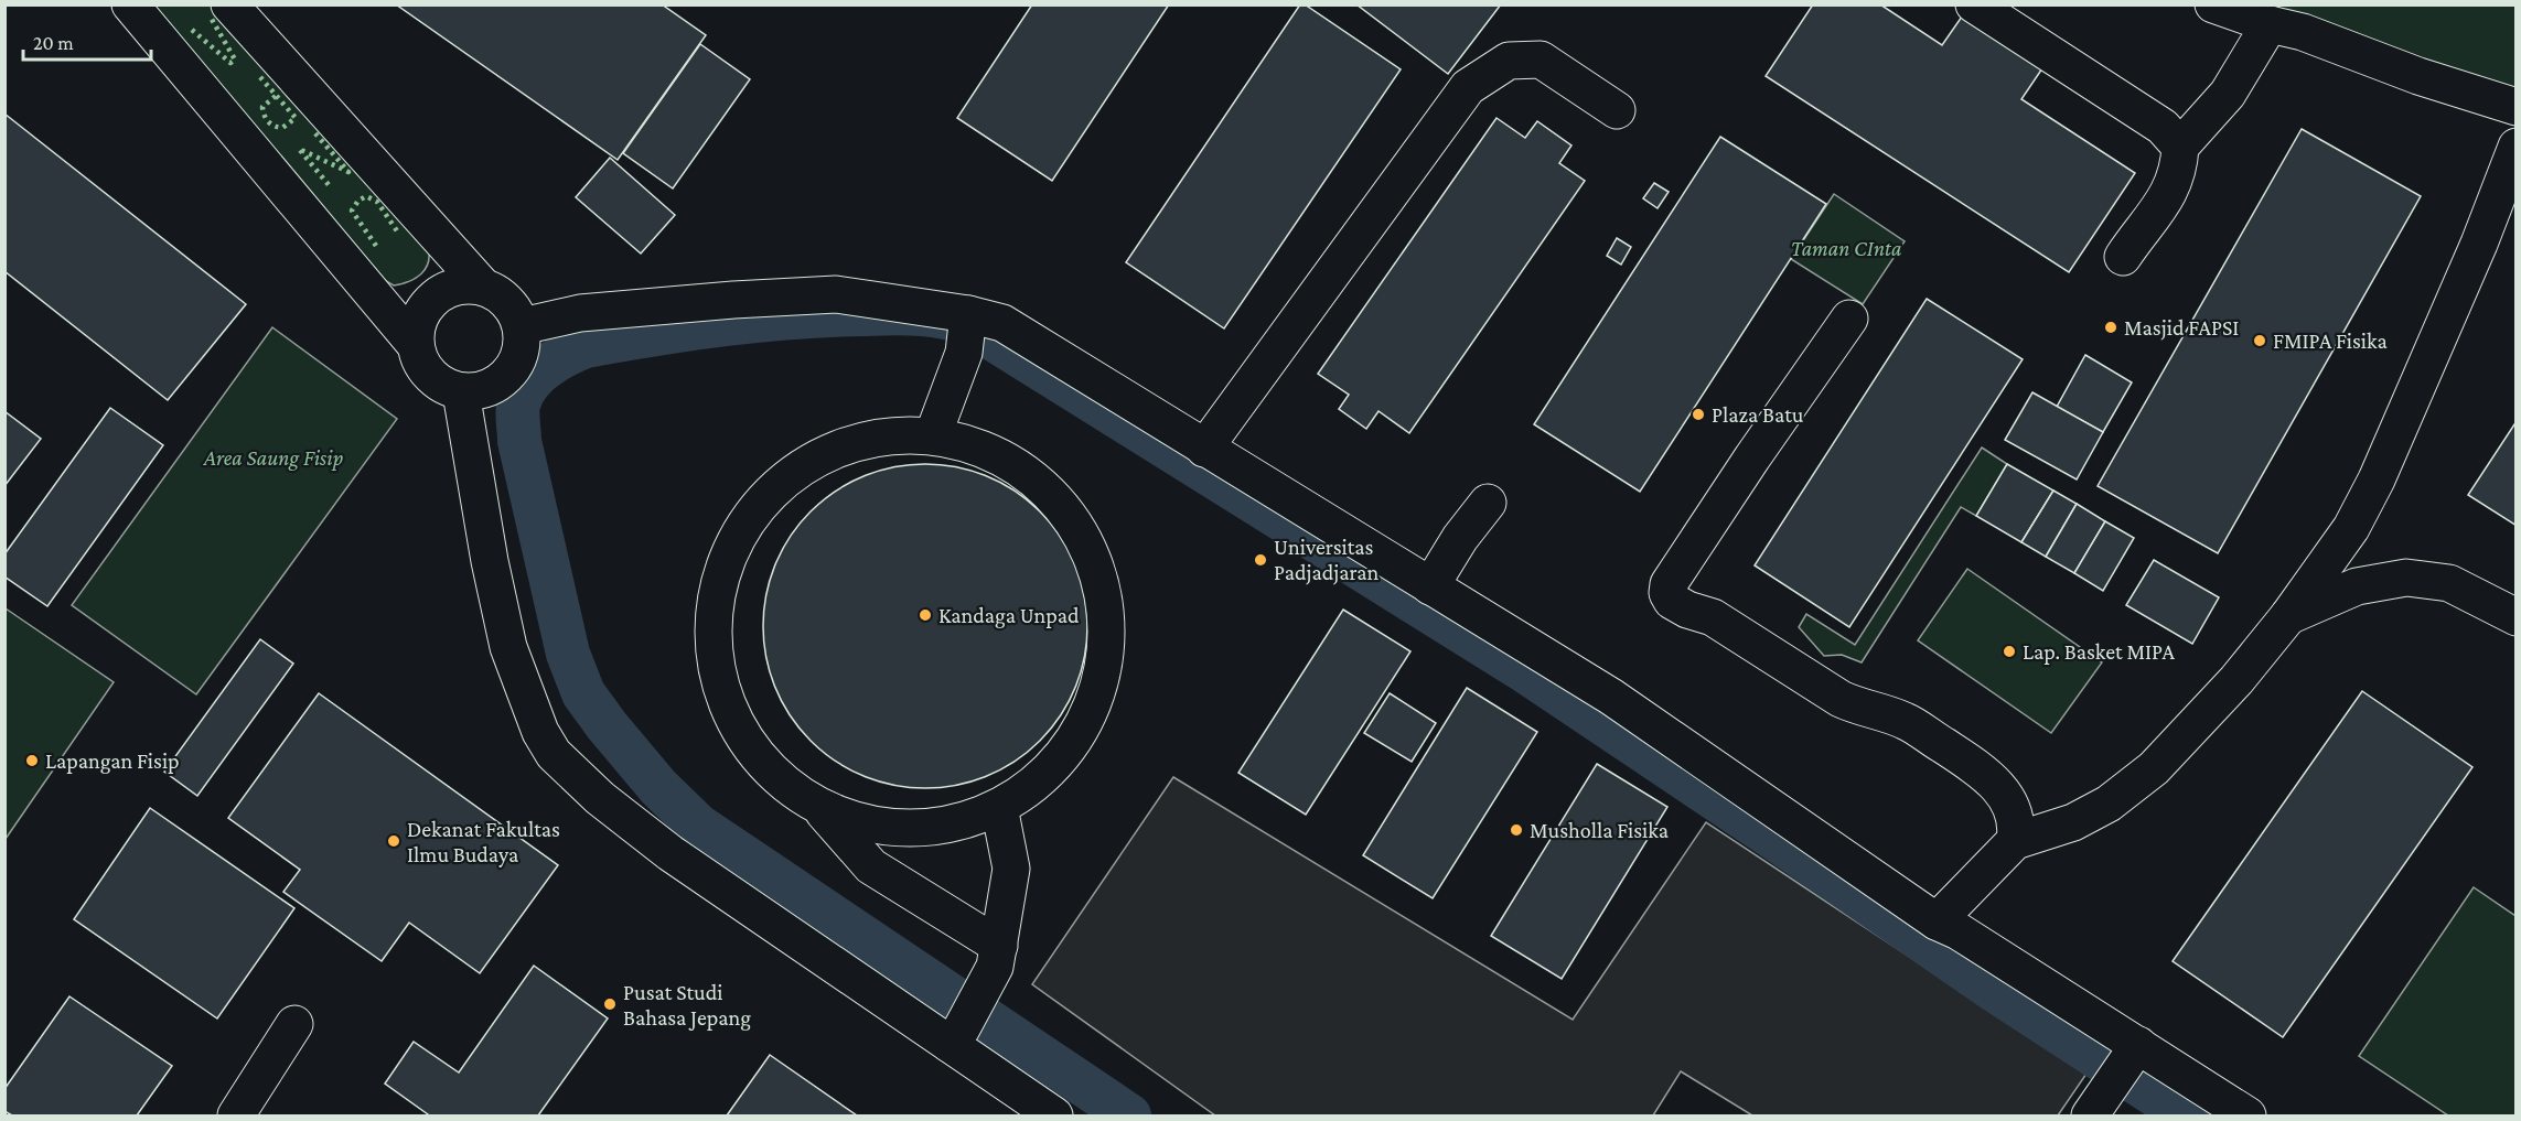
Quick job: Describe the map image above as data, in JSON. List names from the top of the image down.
{
  "parks": ["Taman CInta", "Area Saung Fisip"],
  "places": [
    "Masjid FAPSI",
    "FMIPA Fisika",
    "Plaza Batu",
    "Universitas Padjadjaran",
    "Kandaga Unpad",
    "Lap. Basket MIPA",
    "Lapangan Fisip",
    "Musholla Fisika",
    "Dekanat Fakultas Ilmu Budaya",
    "Pusat Studi Bahasa Jepang"
  ],
  "scale_bar": "20 m"
}
